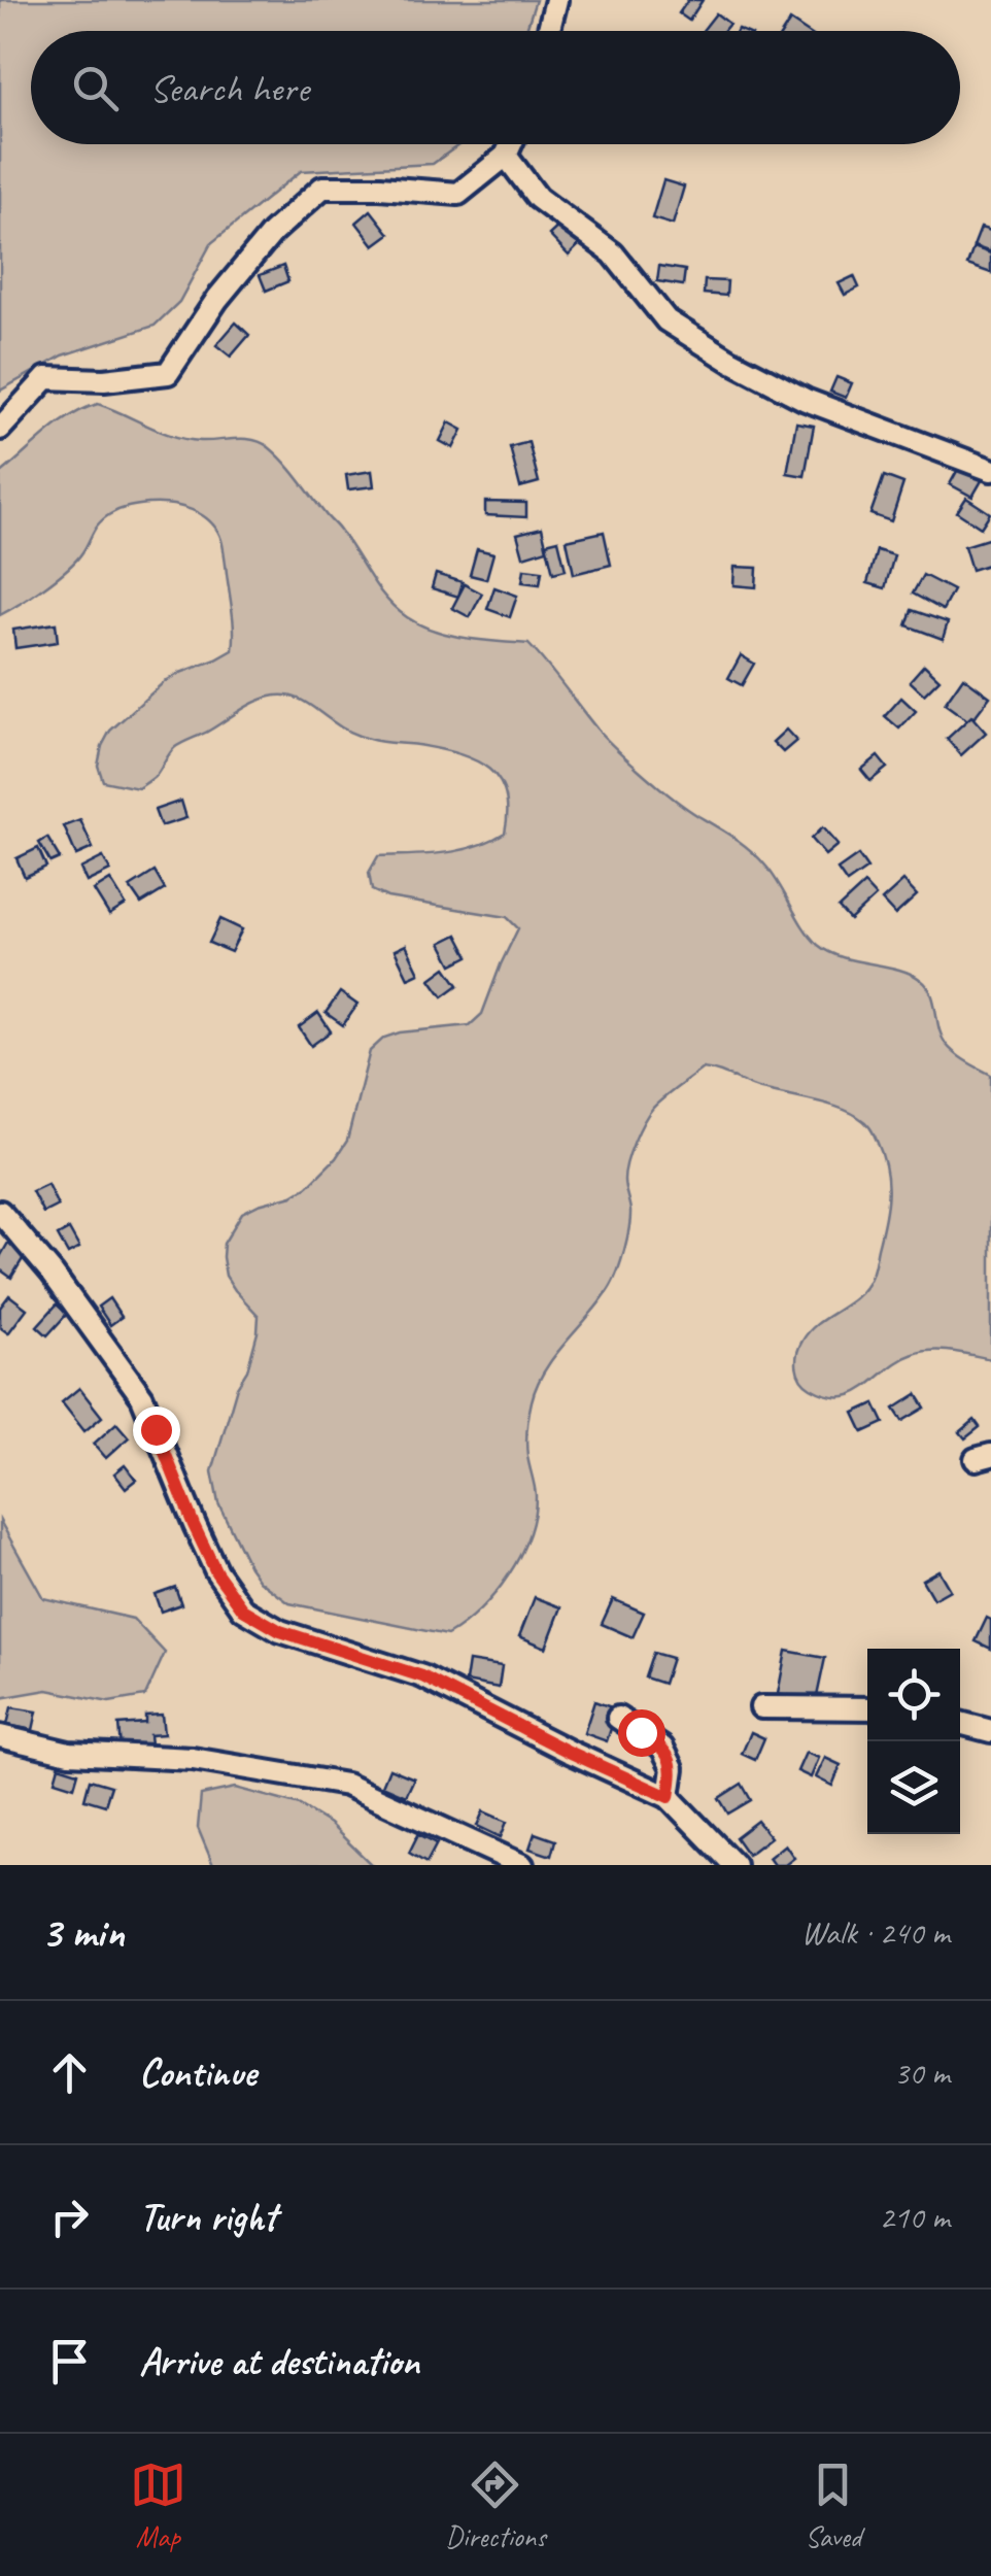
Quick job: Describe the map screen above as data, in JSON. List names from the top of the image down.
{
  "page": {
    "search": "Search here",
    "heading": ["3 min", "Walk · 240 m"],
    "list": [
      ["Continue", "30 m"],
      ["Turn right", "210 m"],
      "Arrive at destination"
    ],
    "nav": ["Map", "Directions", "Saved"]
  }
}
